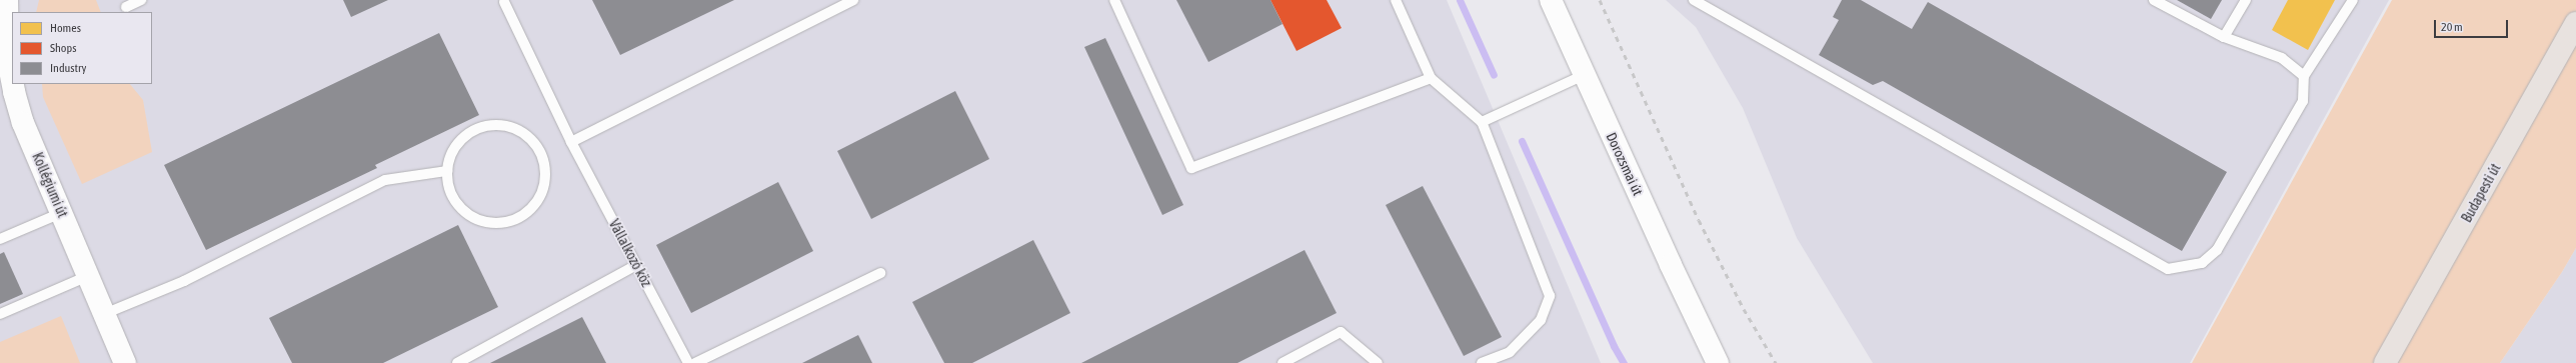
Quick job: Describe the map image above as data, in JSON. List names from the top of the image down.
{
  "streets": {
    "main road": ["Dorozsmai út", "Kollégiumi út", "Budapesti út"],
    "lane": ["Vállalkozó köz"]
  },
  "legend": ["Homes", "Shops", "Industry"],
  "scale_bar": "20 m"
}
